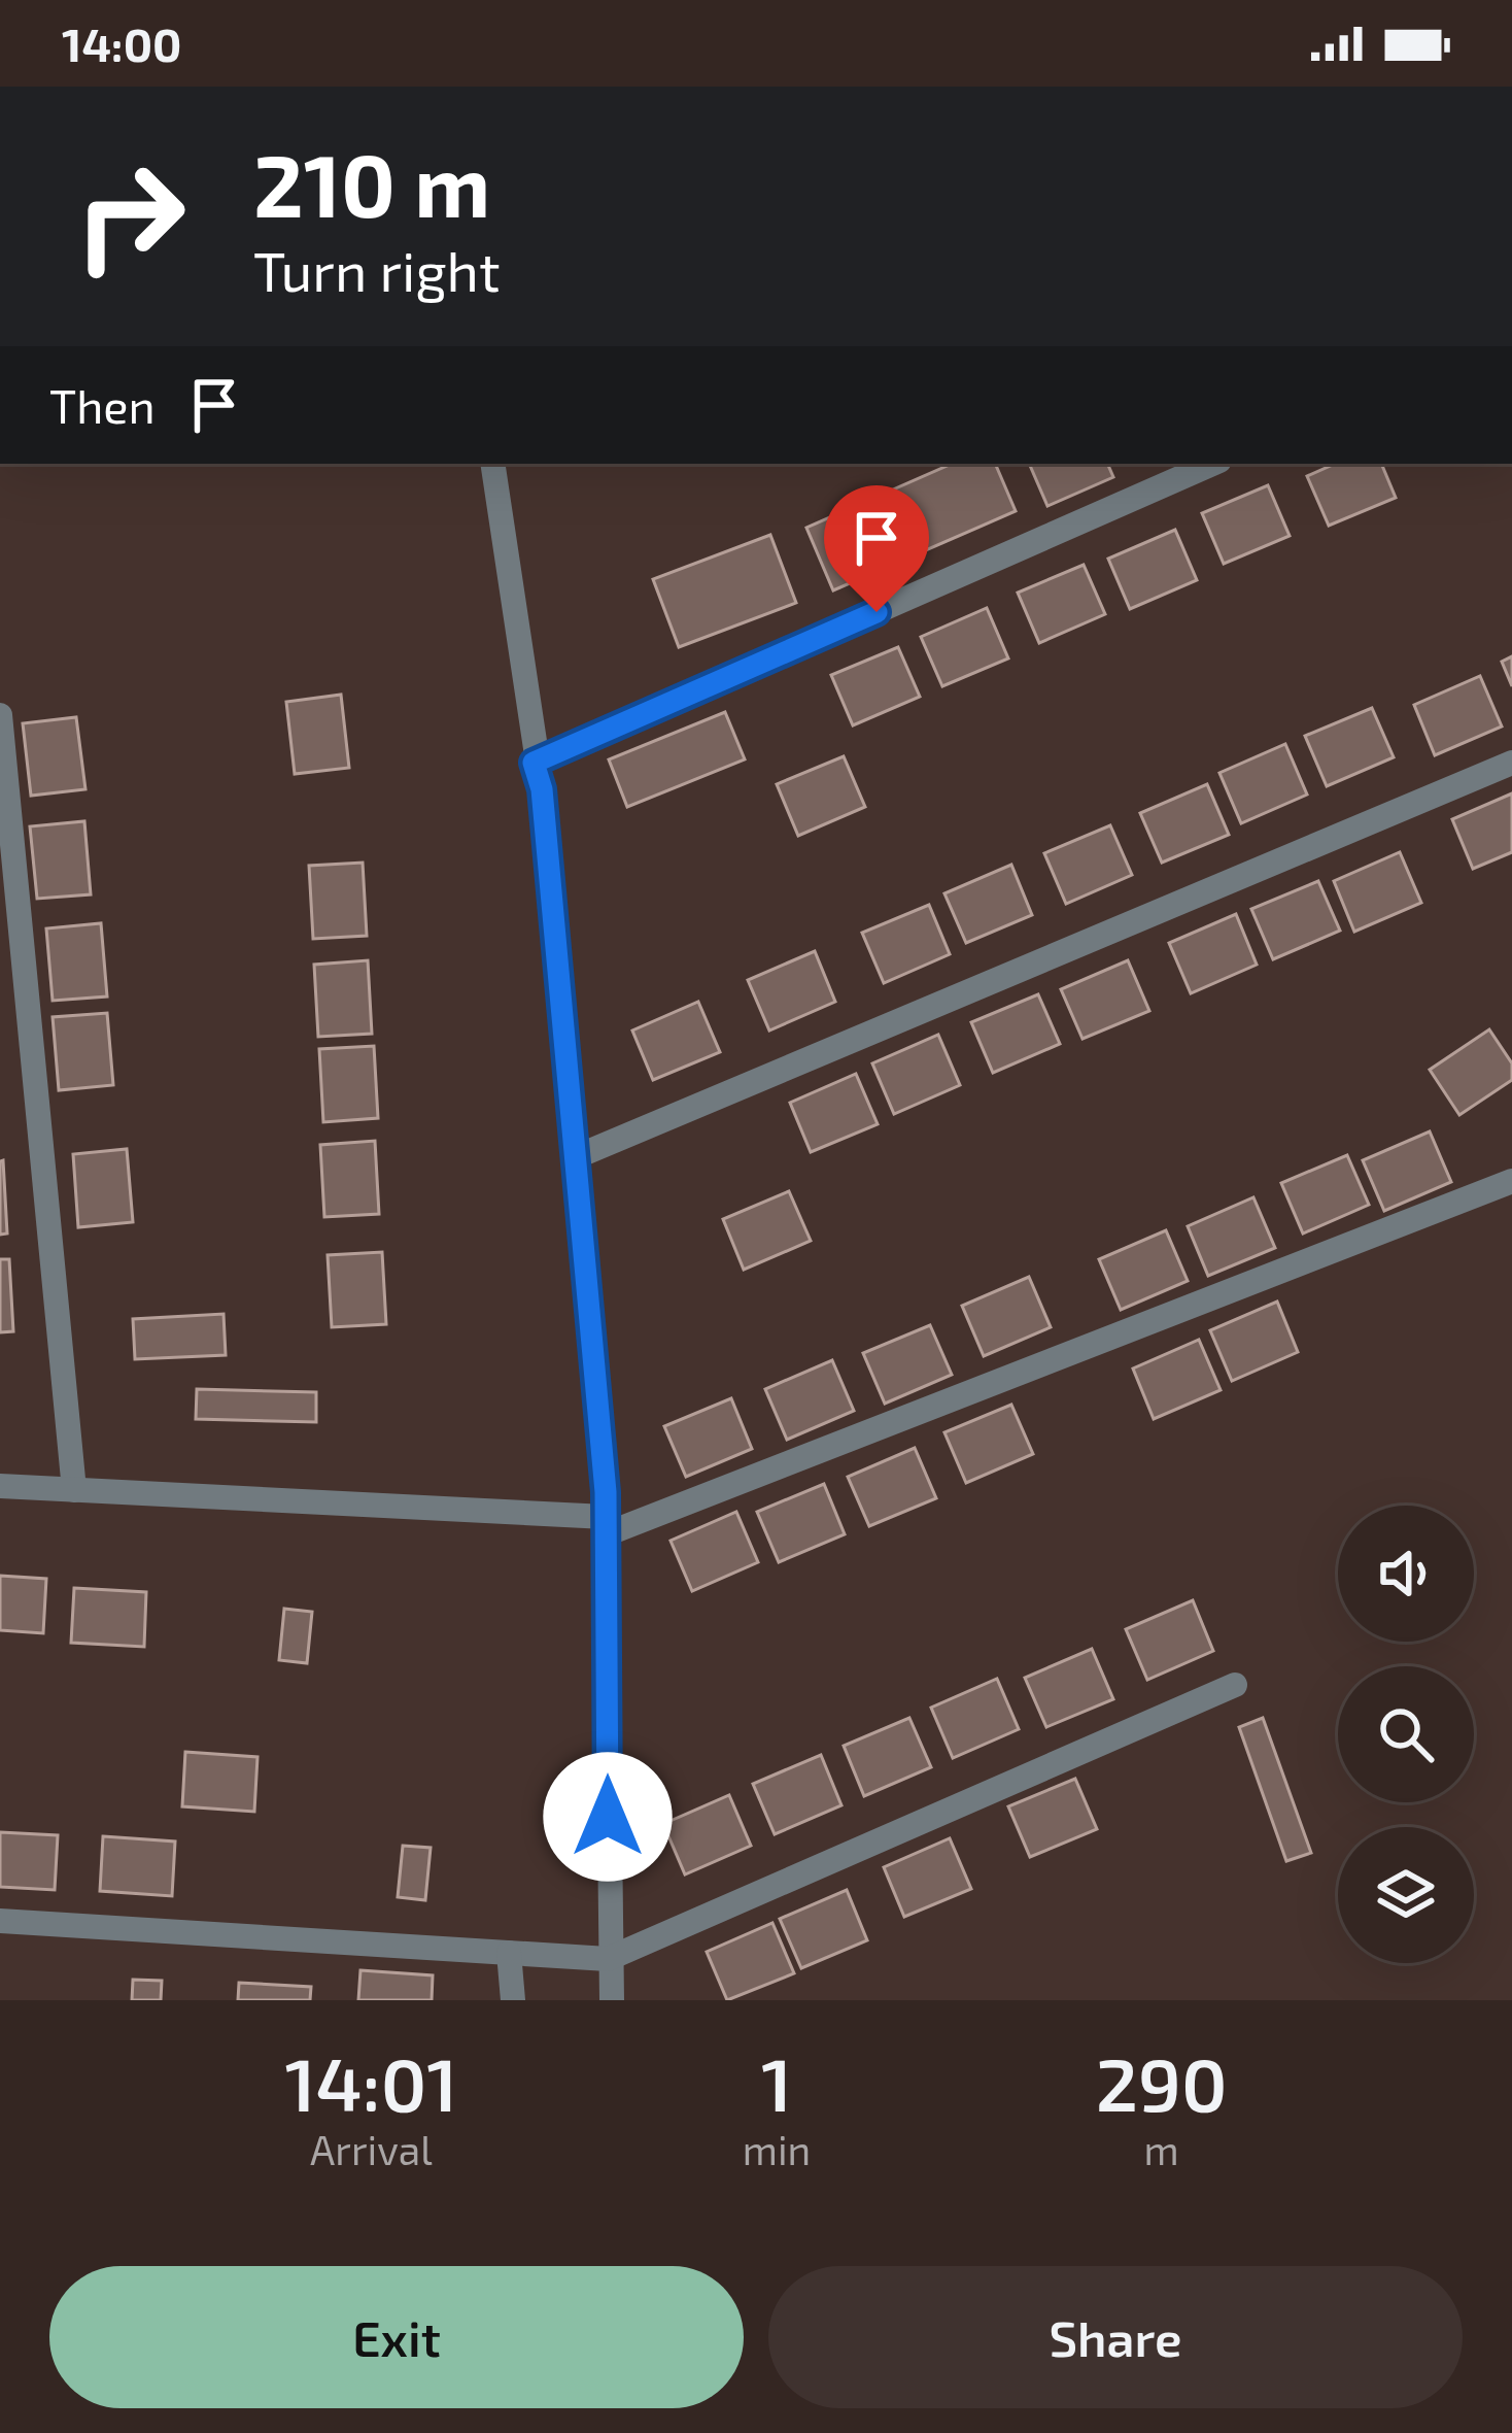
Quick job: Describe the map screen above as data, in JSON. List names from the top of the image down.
{
  "page": {
    "status": "14:00",
    "turn": ["210 m", "Turn right"],
    "then": "Then",
    "eta": [
      "14:01",
      "Arrival",
      "1",
      "min",
      "290",
      "m"
    ],
    "buttons": ["Exit", "Share"]
  }
}
